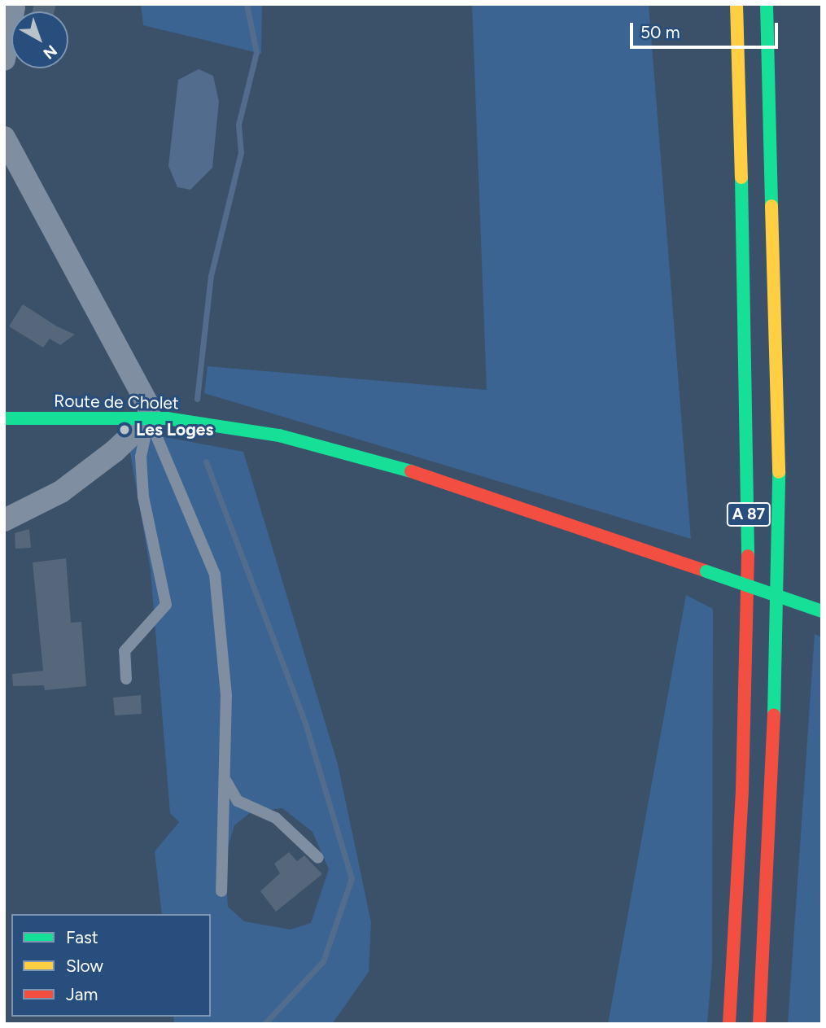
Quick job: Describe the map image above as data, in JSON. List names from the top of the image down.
{
  "streets": {
    "main road": ["Route de Cholet", "A 87"]
  },
  "places": ["Les Loges"],
  "legend": ["Fast", "Slow", "Jam"],
  "scale_bar": "50 m",
  "north": "bottom right"
}
